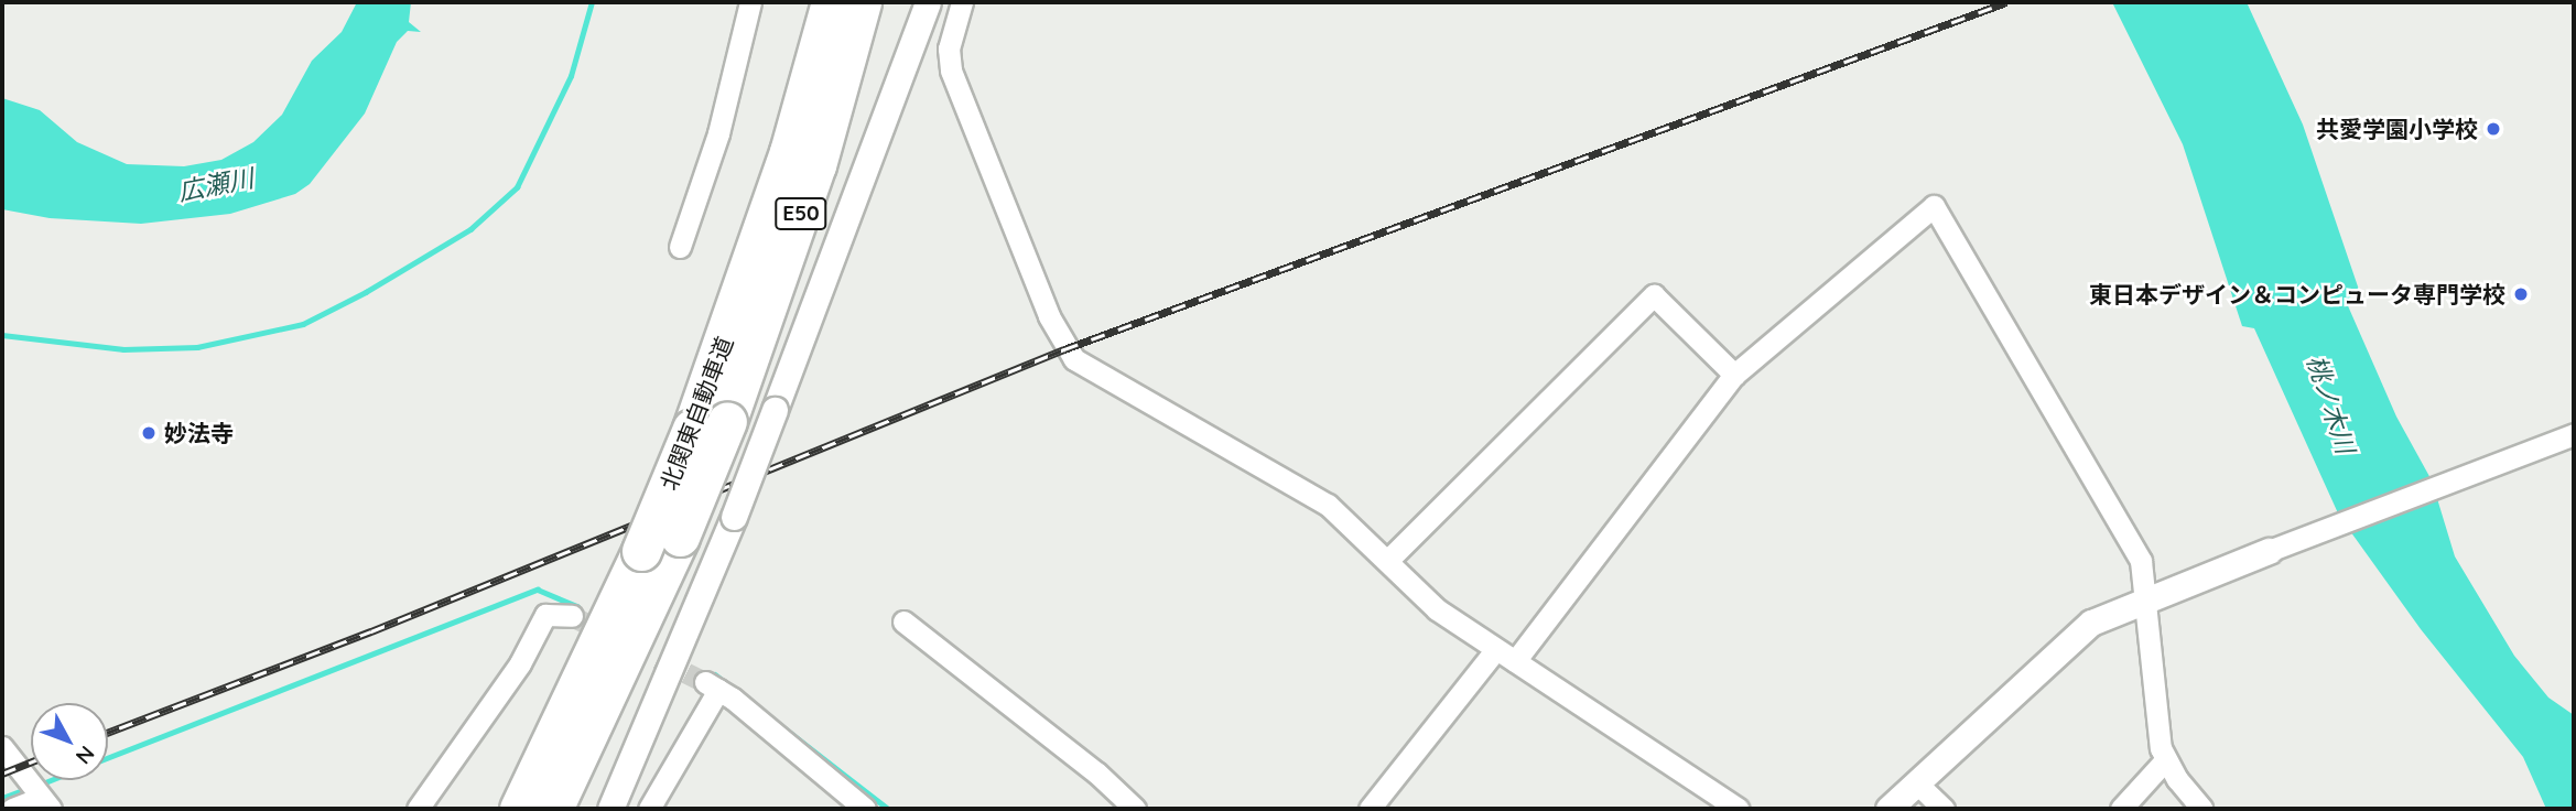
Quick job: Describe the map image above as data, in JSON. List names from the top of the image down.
{
  "streets": {
    "highway": ["E50", "北関東自動車道"]
  },
  "water": ["広瀬川", "桃ノ木川"],
  "places": ["共愛学園小学校", "東日本デザイン＆コンピュータ専門学校", "妙法寺"],
  "north": "bottom right"
}
